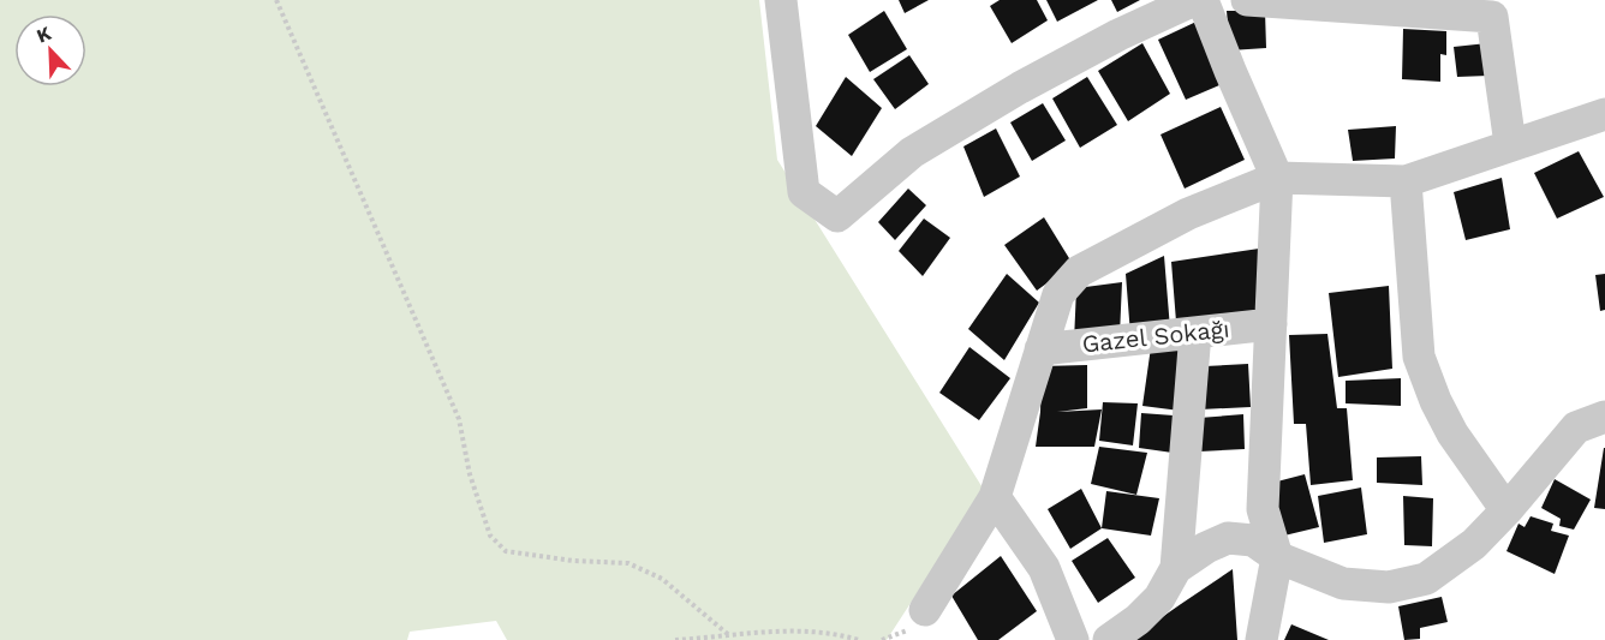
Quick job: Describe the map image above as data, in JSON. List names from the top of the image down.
{
  "streets": {
    "street": ["Gazel Sokağı"]
  },
  "north": "top left"
}
